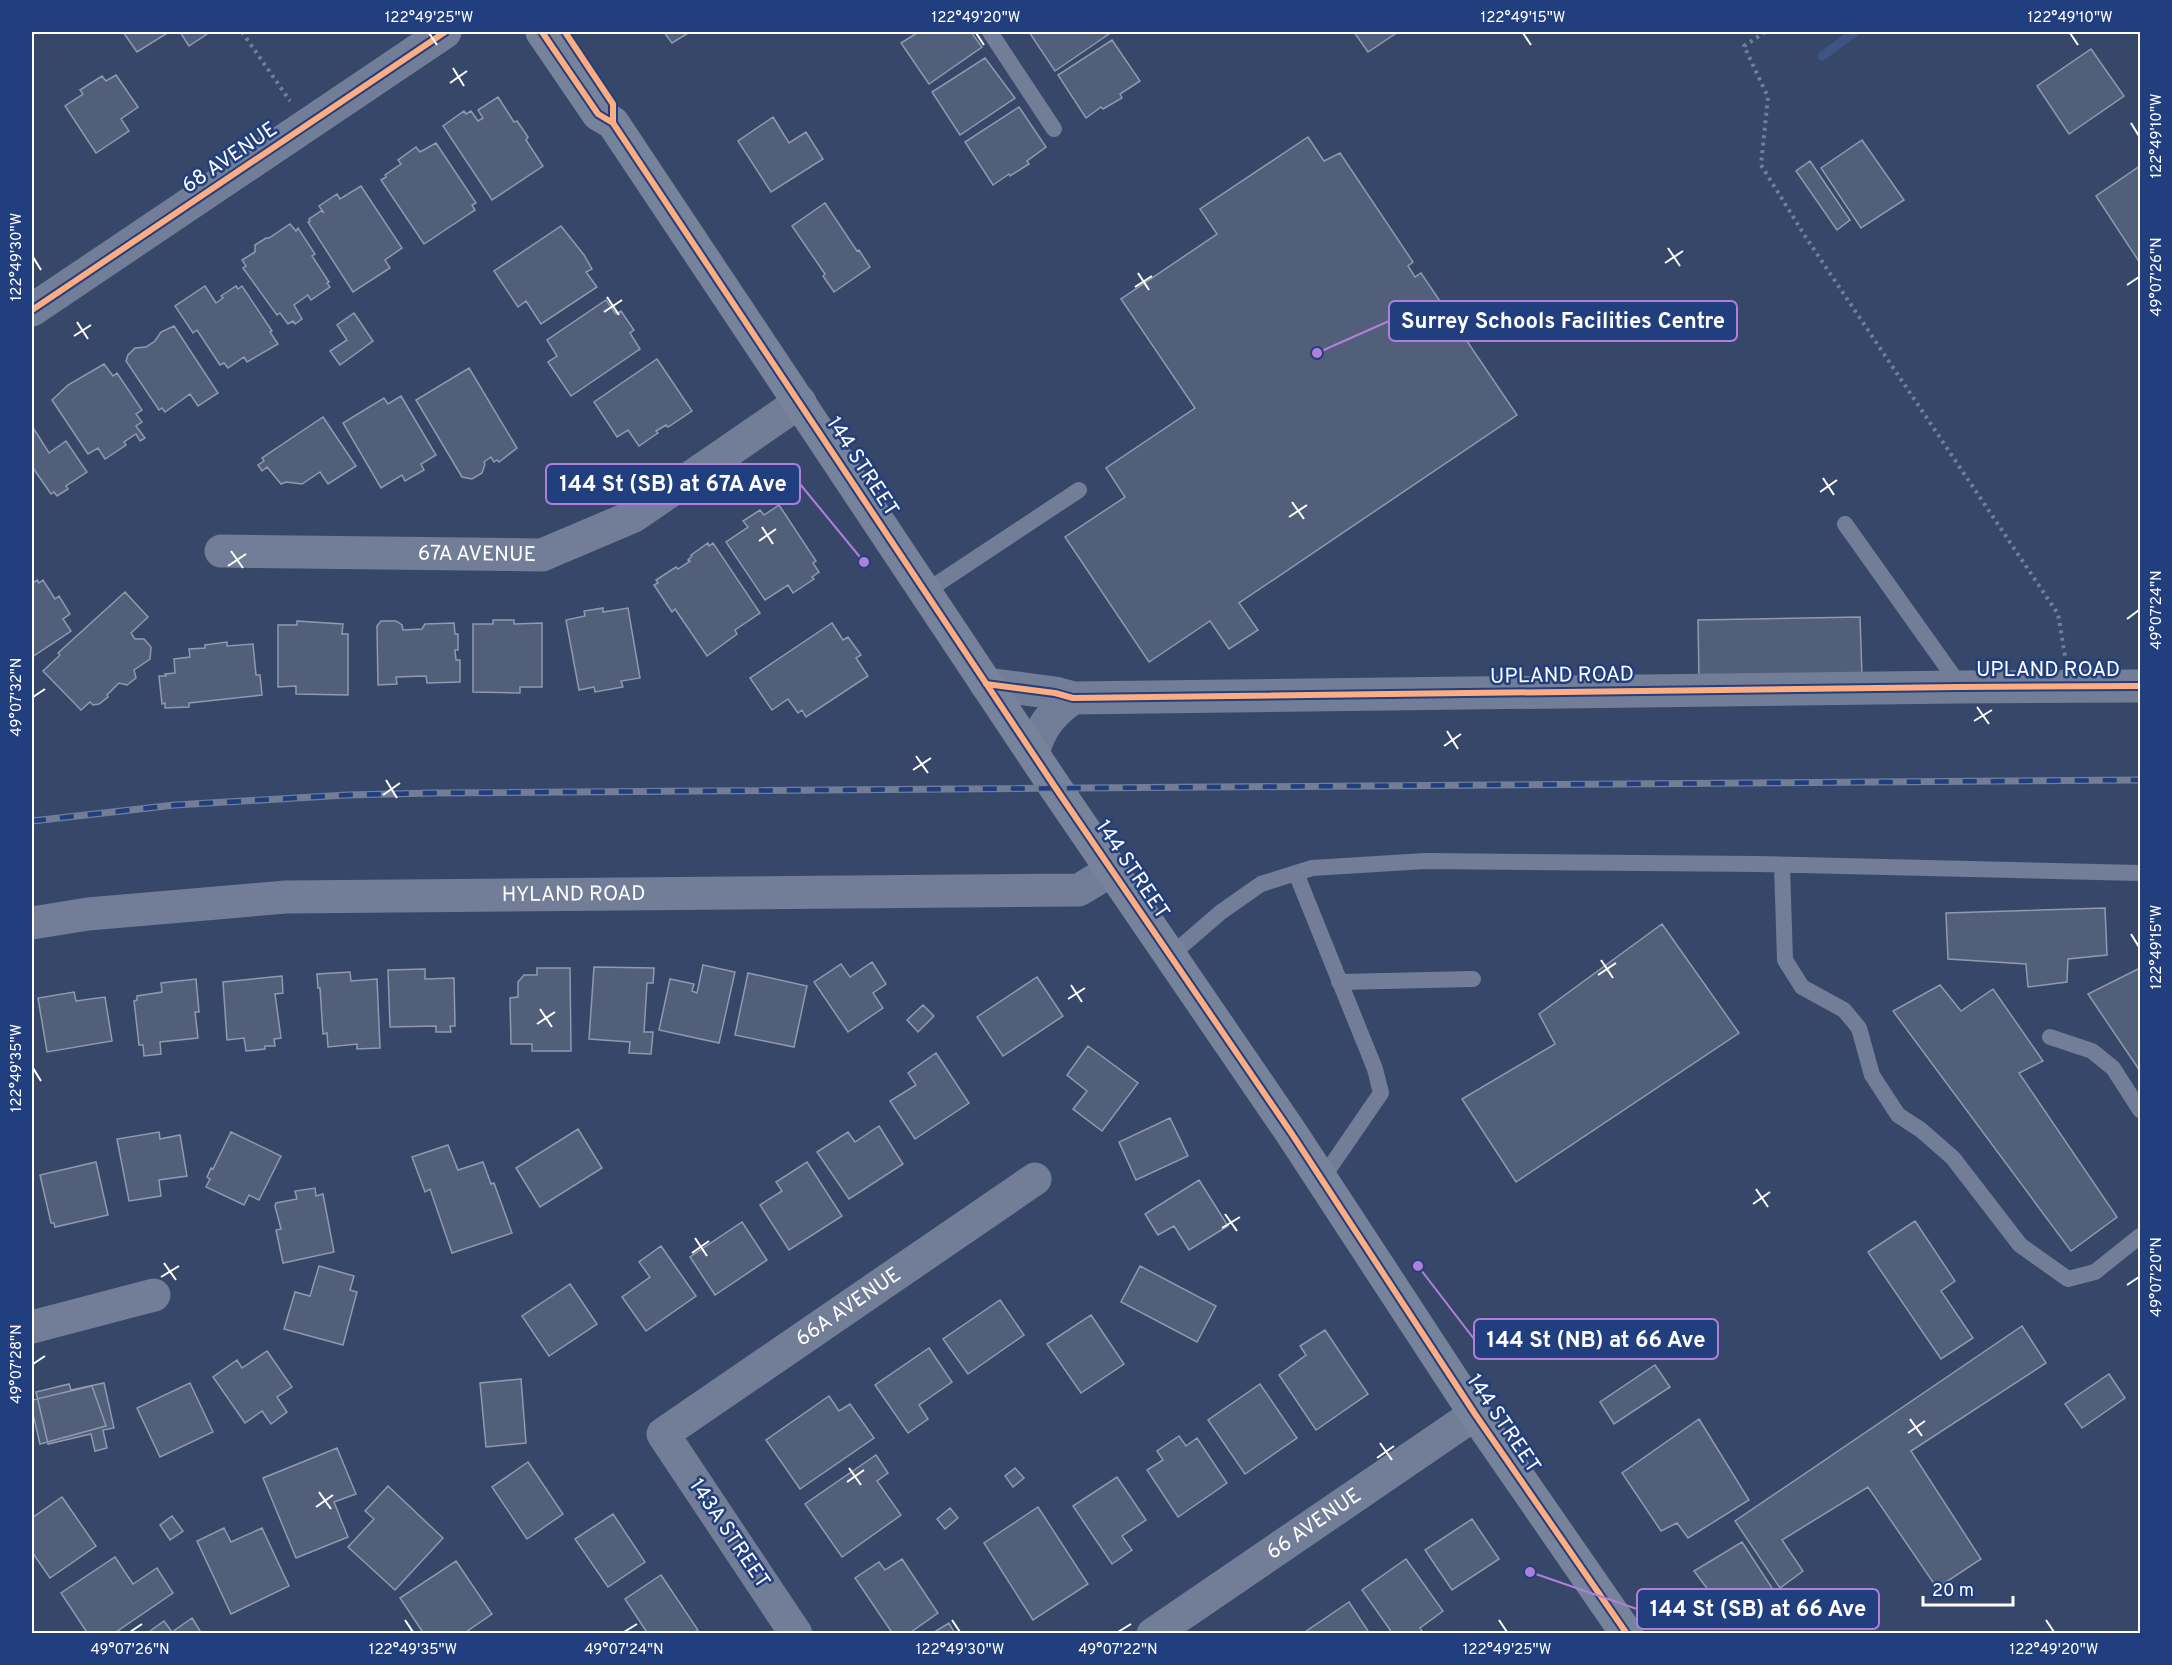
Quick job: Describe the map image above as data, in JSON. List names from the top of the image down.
{
  "streets": {
    "main road": ["144 STREET"],
    "street": [
      "68 AVENUE",
      "67A AVENUE",
      "UPLAND ROAD",
      "HYLAND ROAD",
      "66A AVENUE",
      "66 AVENUE",
      "143A STREET"
    ]
  },
  "crossings": [
    ["144 STREET", "67A AVENUE"],
    ["144 STREET", "UPLAND ROAD"],
    ["144 STREET", "HYLAND ROAD"],
    ["144 STREET", "66 AVENUE"],
    ["66A AVENUE", "143A STREET"]
  ],
  "places": [
    "Surrey Schools Facilities Centre",
    "144 St (SB) at 67A Ave",
    "144 St (NB) at 66 Ave",
    "144 St (SB) at 66 Ave"
  ],
  "scale_bar": "20 m",
  "coordinates": [
    "122°49'25\"W",
    "122°49'20\"W",
    "122°49'15\"W",
    "122°49'10\"W",
    "122°49'30\"W",
    "49°07'26\"N",
    "49°07'24\"N",
    "49°07'32\"N",
    "122°49'35\"W",
    "49°07'20\"N",
    "49°07'28\"N",
    "49°07'22\"N"
  ]
}
